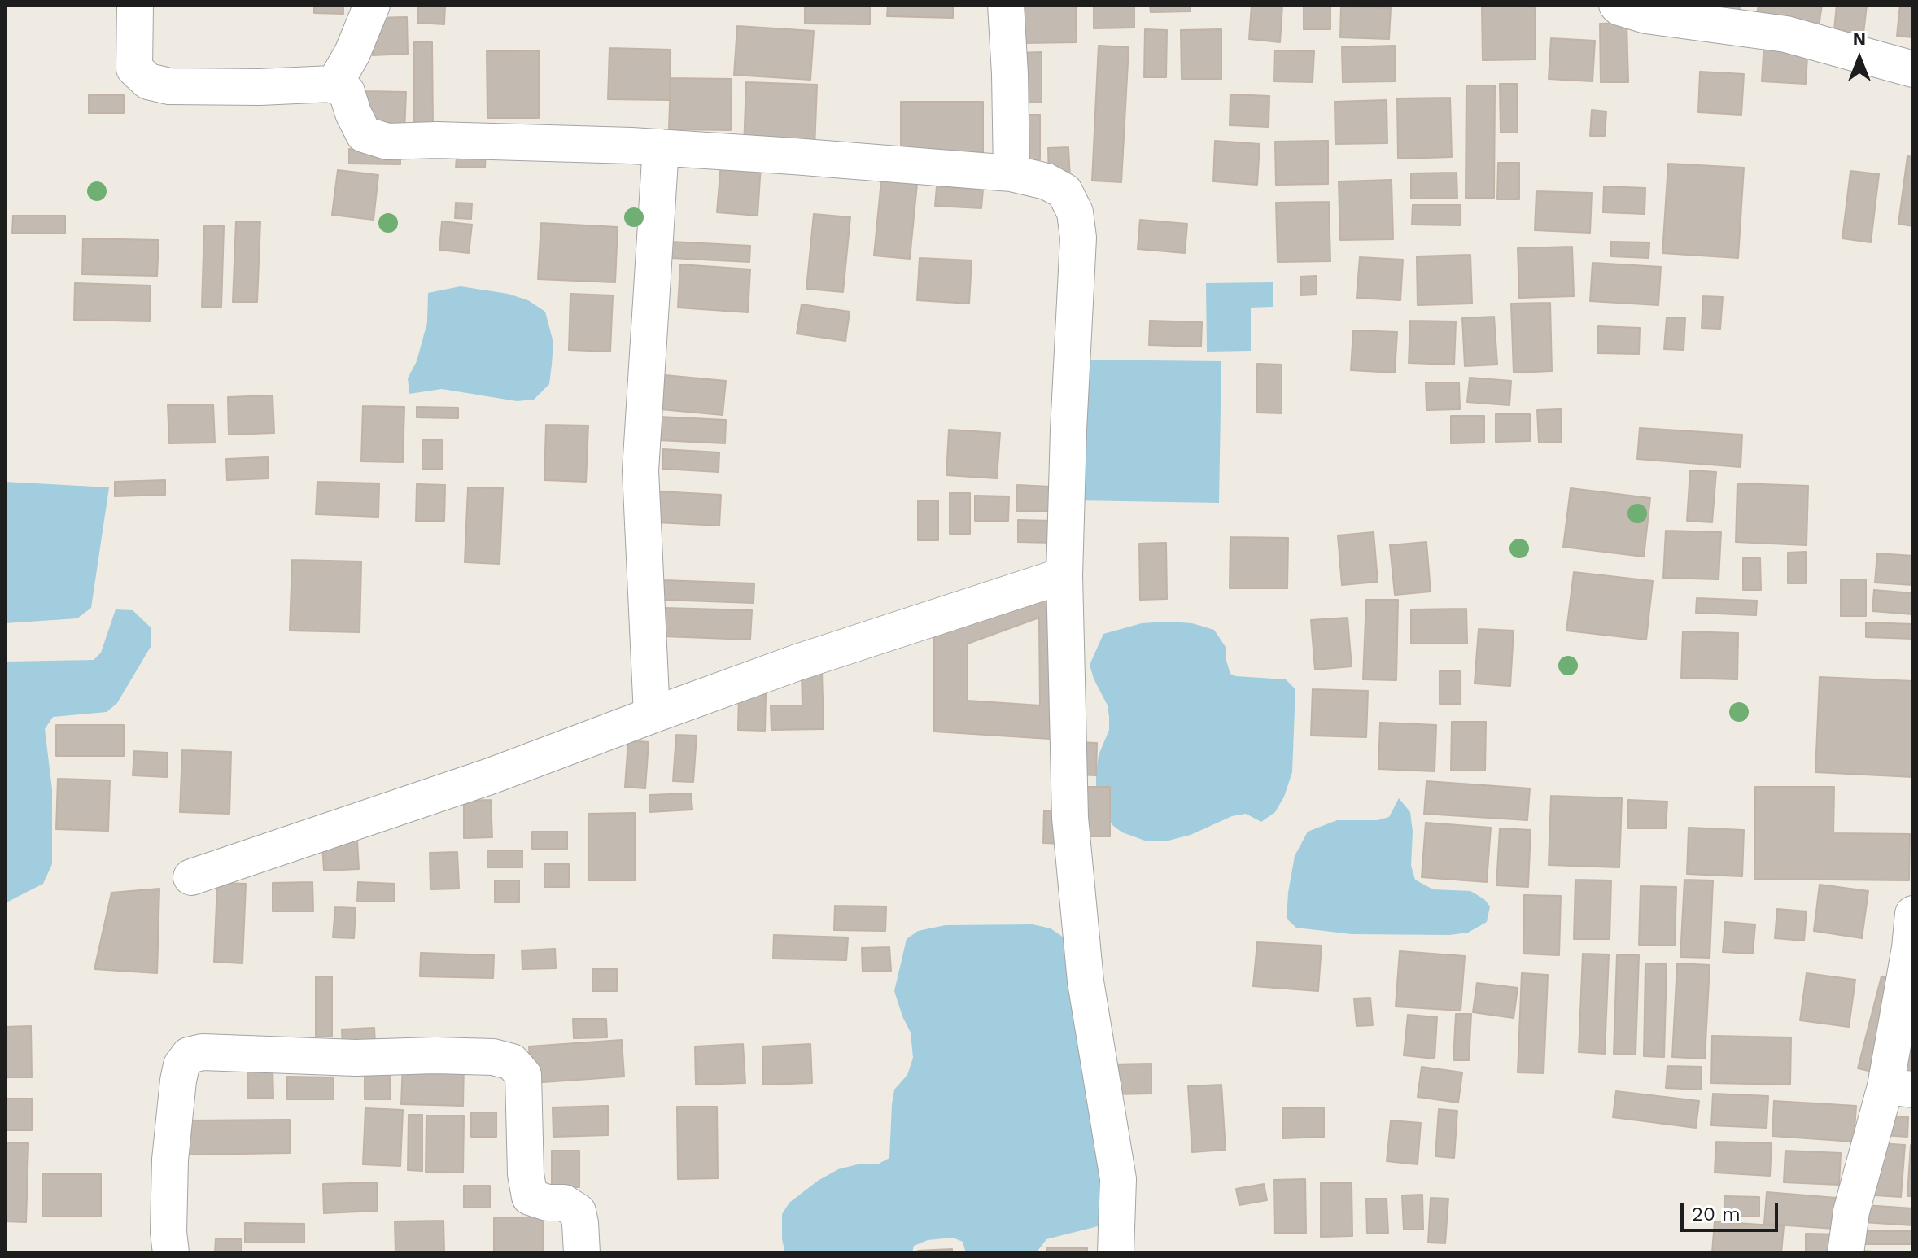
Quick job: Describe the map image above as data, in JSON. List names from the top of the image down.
{
  "scale_bar": "20 m",
  "north": "top"
}
